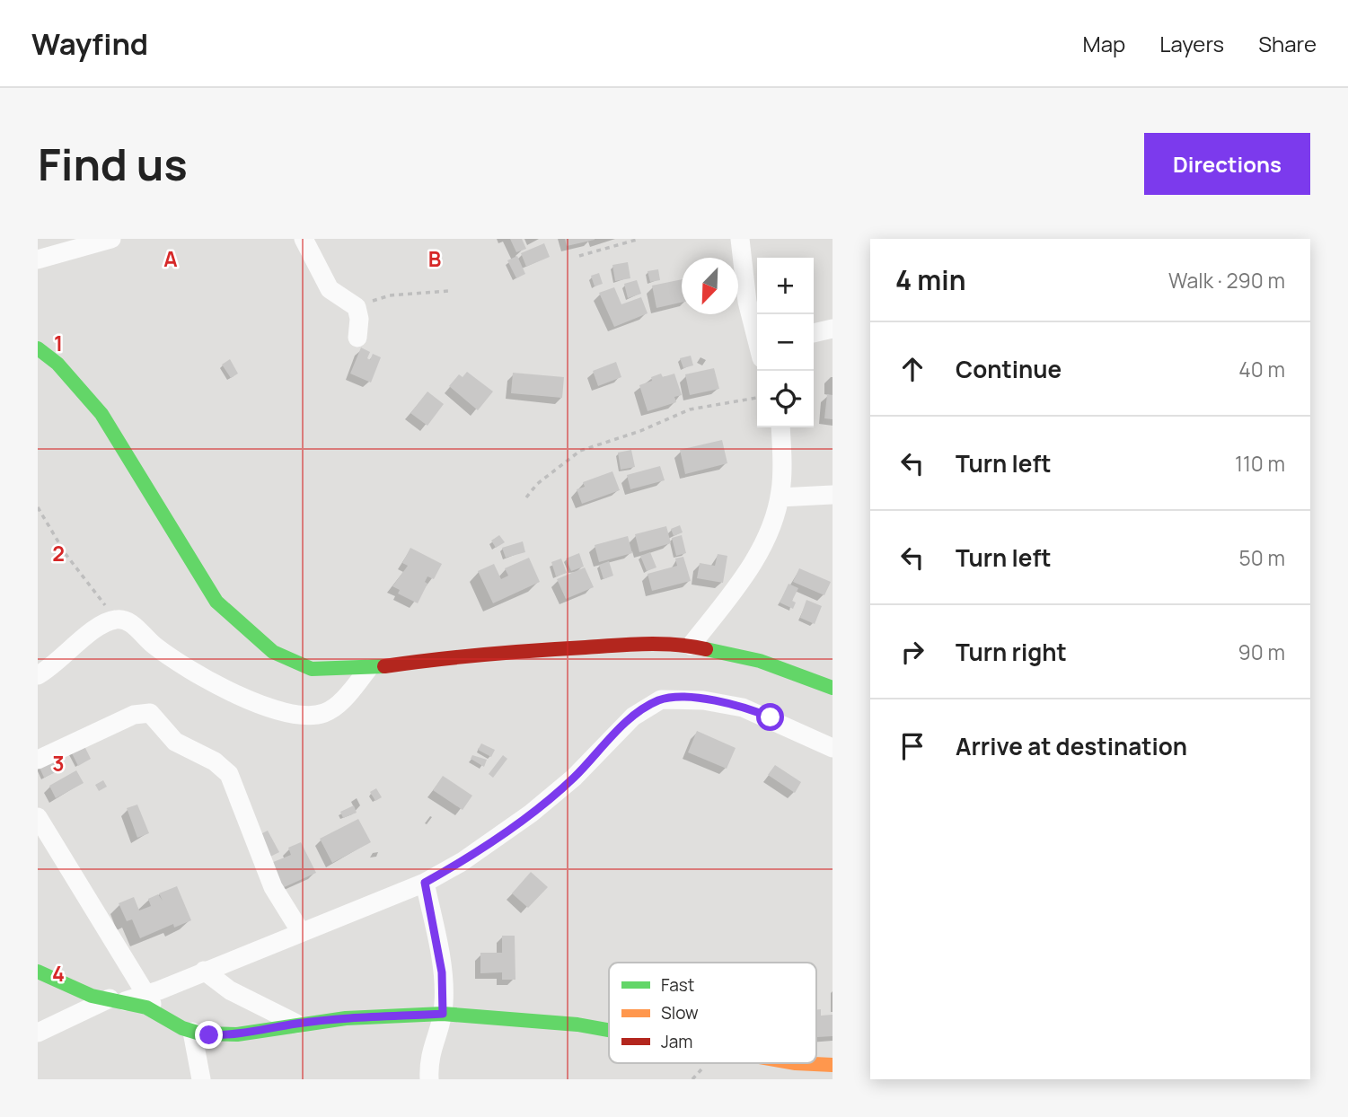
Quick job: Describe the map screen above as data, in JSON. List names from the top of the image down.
{
  "legend": ["Fast", "Slow", "Jam"],
  "north": "bottom left",
  "page": {
    "header": "Wayfind",
    "nav": ["Map", "Layers", "Share"],
    "buttons": "Directions",
    "title": "Find us",
    "heading": ["4 min", "Walk · 290 m"],
    "map_buttons": ["+", "−"],
    "list": [
      ["Continue", "40 m"],
      ["Turn left", "110 m"],
      ["Turn left", "50 m"],
      ["Turn right", "90 m"],
      "Arrive at destination"
    ]
  },
  "grid": {
    "columns": ["A", "B"],
    "rows": [
      "1",
      "2",
      "3",
      "4"
    ]
  }
}
